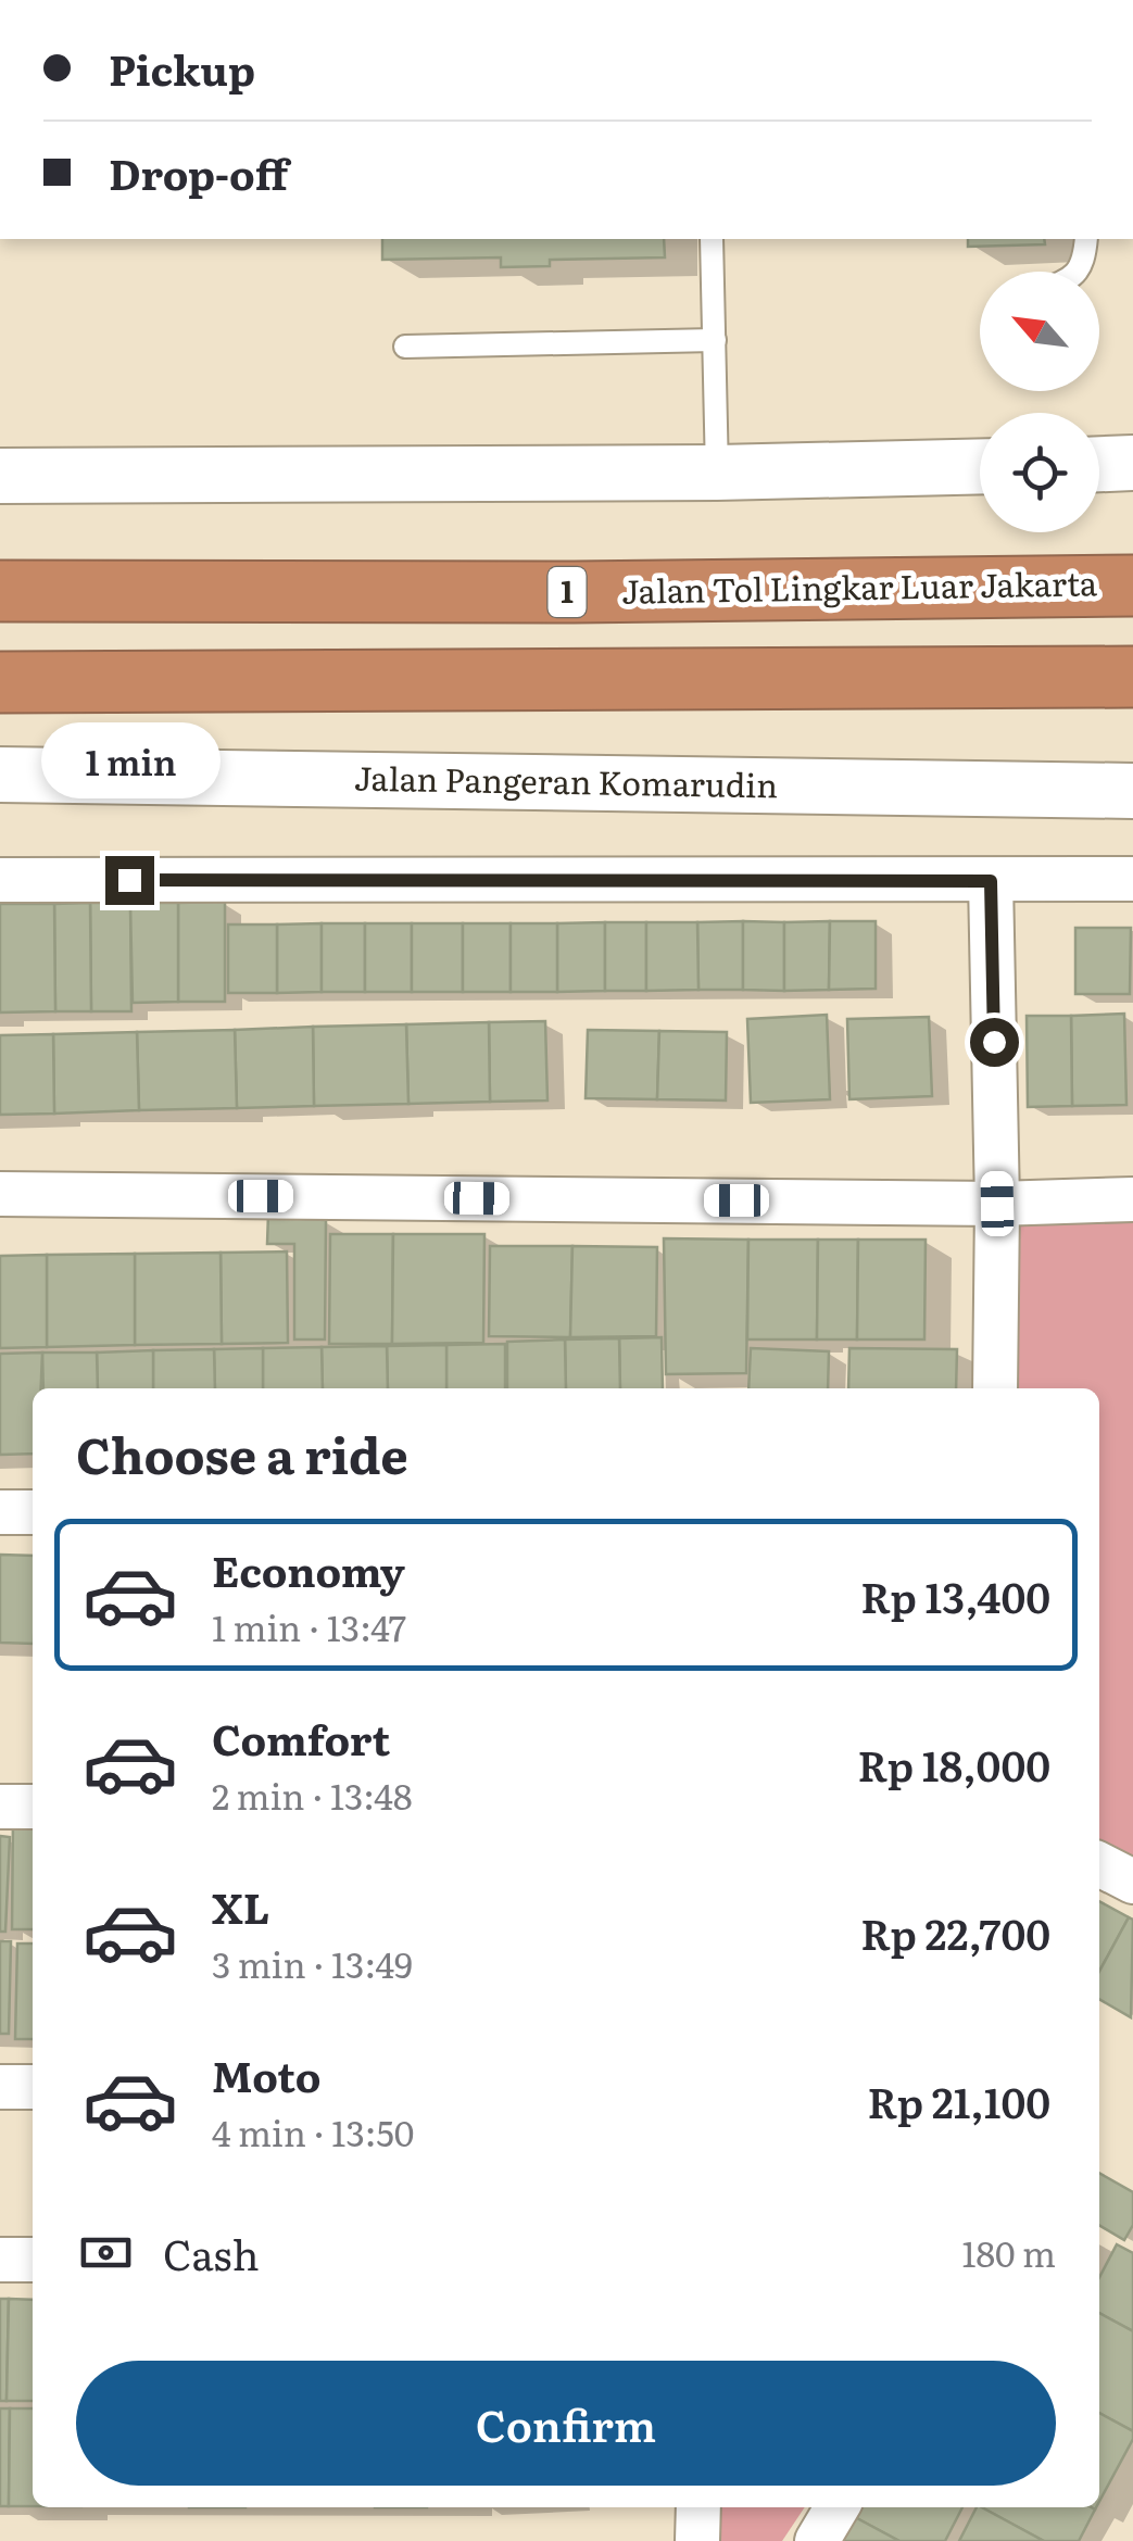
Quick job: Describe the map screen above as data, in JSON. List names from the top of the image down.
{
  "streets": {
    "highway": ["Jalan Tol Lingkar Luar Jakarta", "1"],
    "street": ["Jalan Pangeran Komarudin"]
  },
  "north": "top left",
  "page": {
    "banner": ["Pickup", "Drop-off"],
    "bubble": "1 min",
    "heading": "Choose a ride",
    "list": [
      {
        "name": "Economy",
        "note": "1 min · 13:47",
        "value": "Rp 13,400"
      },
      {
        "name": "Comfort",
        "note": "2 min · 13:48",
        "value": "Rp 18,000"
      },
      {
        "name": "XL",
        "note": "3 min · 13:49",
        "value": "Rp 22,700"
      },
      {
        "name": "Moto",
        "note": "4 min · 13:50",
        "value": "Rp 21,100"
      }
    ],
    "pay": ["Cash", "180 m"],
    "buttons": "Confirm"
  }
}
